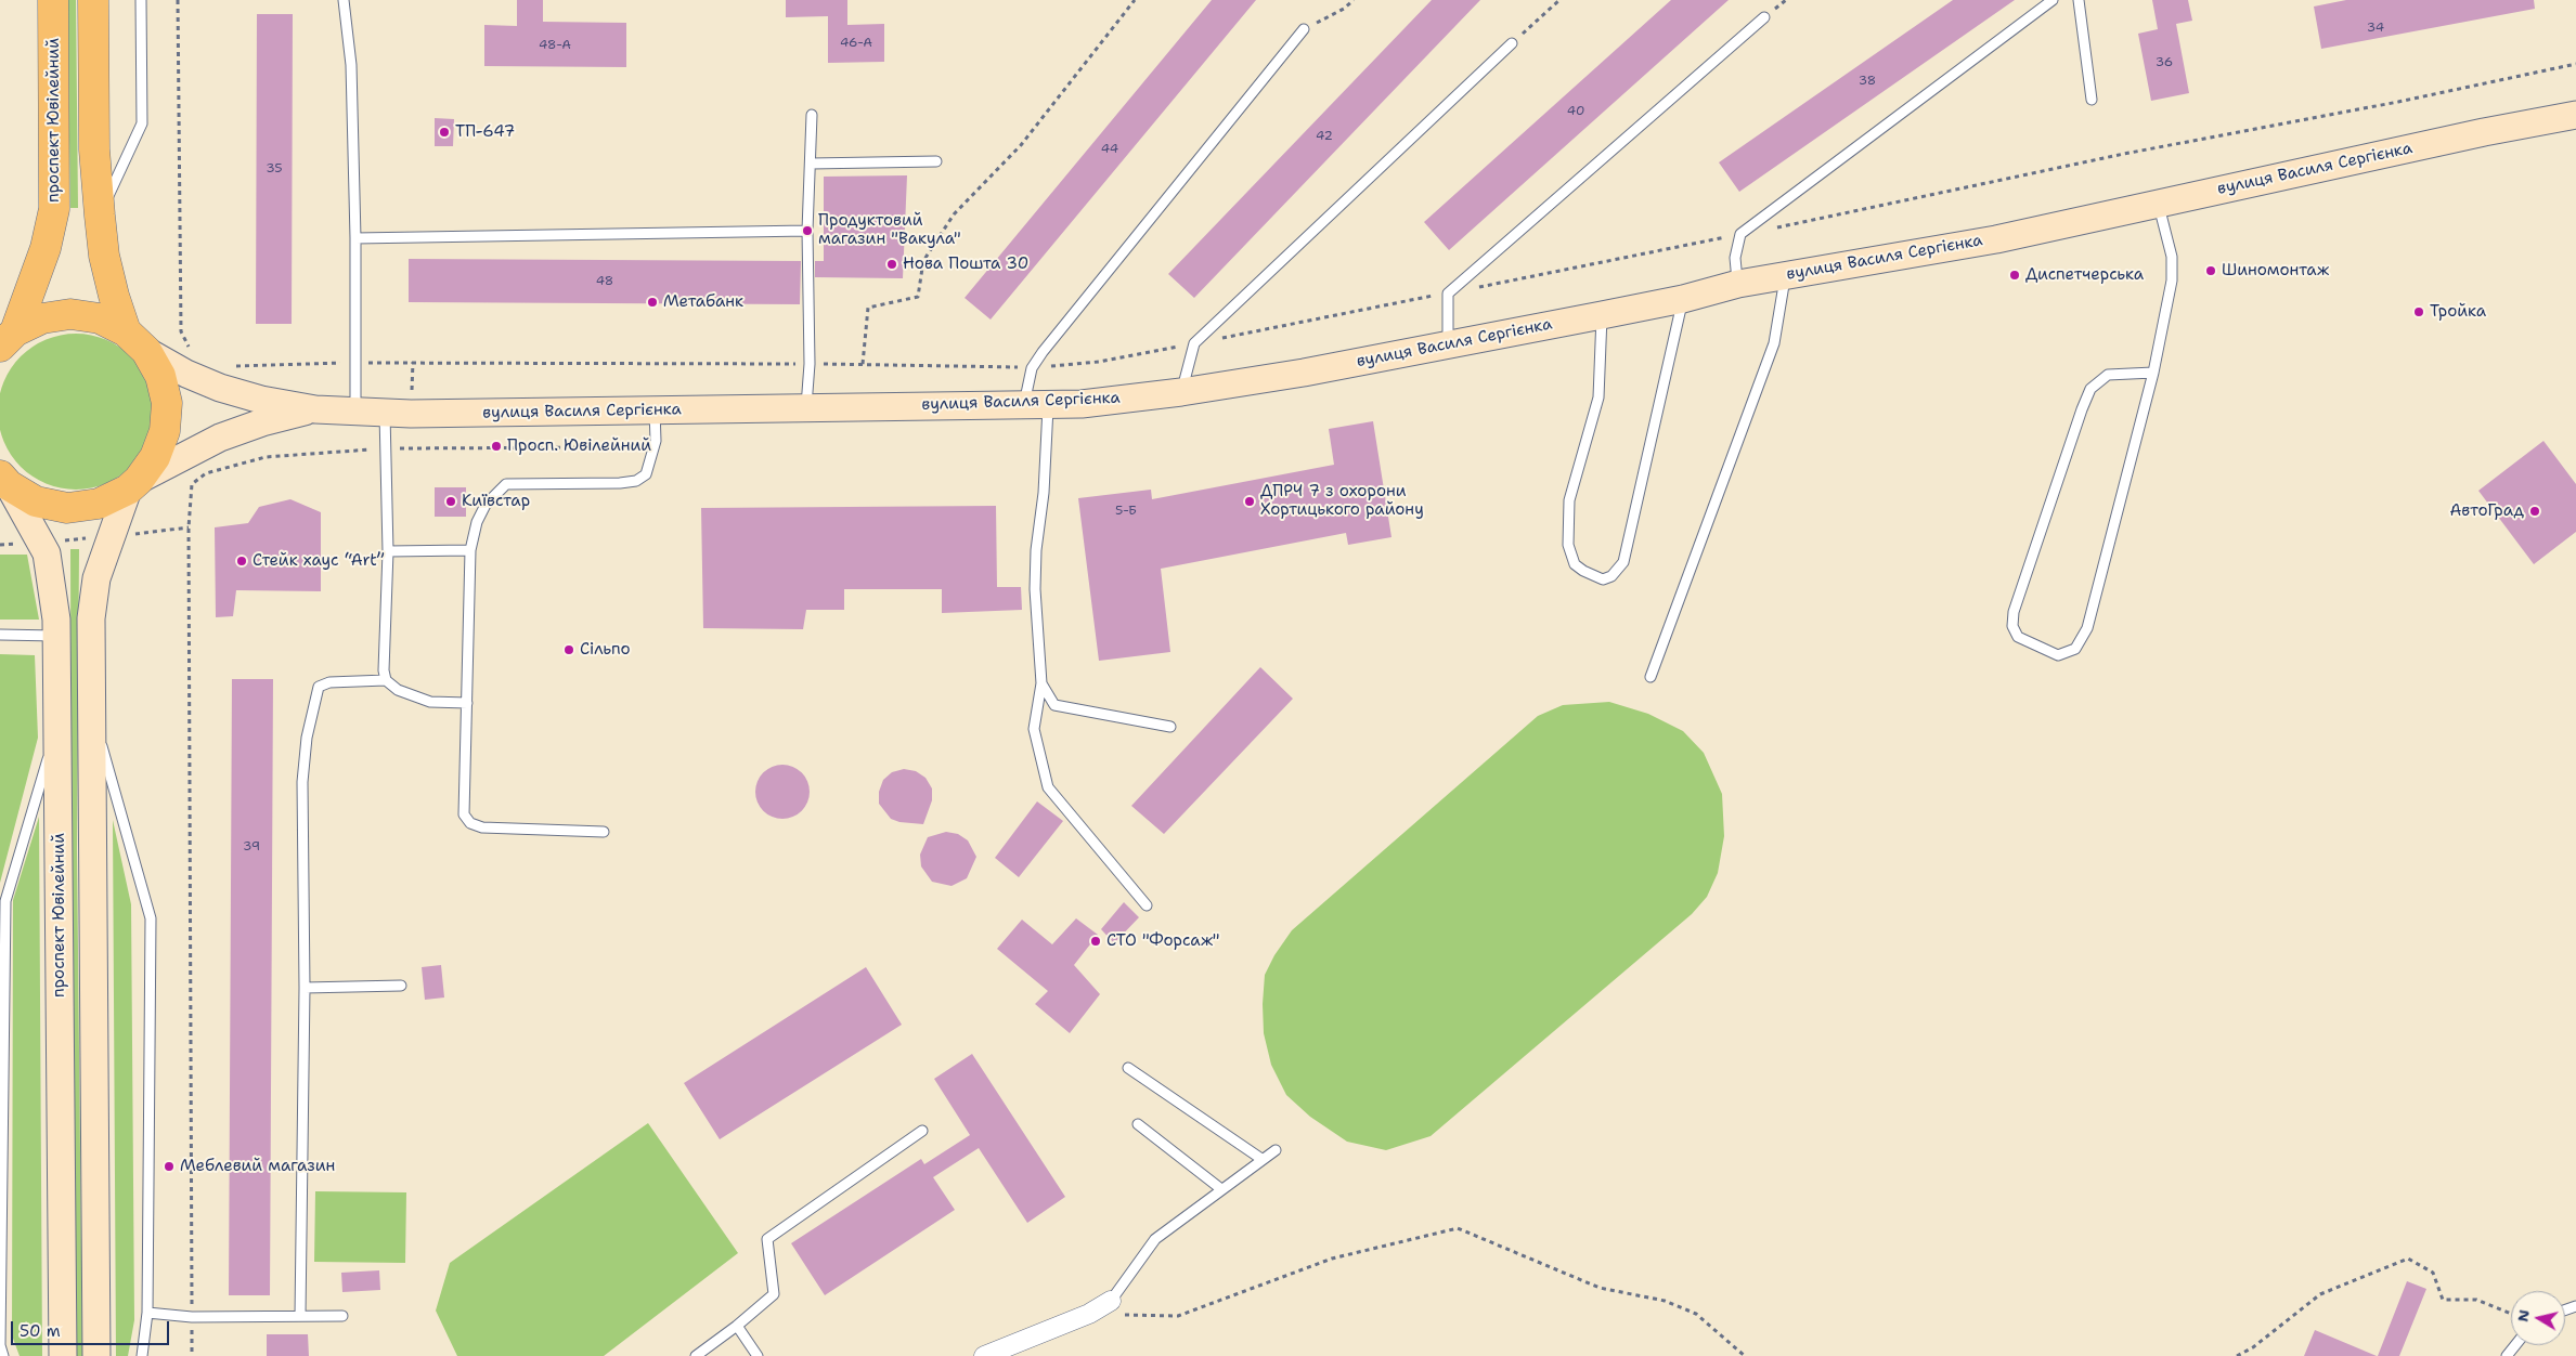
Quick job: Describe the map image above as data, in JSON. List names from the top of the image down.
{
  "streets": {
    "main road": ["проспект Ювілейний", "вулиця Василя Сергієнка"]
  },
  "crossings": [
    ["проспект Ювілейний", "вулиця Василя Сергієнка"]
  ],
  "places": [
    "ТП-647",
    "Продуктовий магазин \"Вакула\"",
    "Нова Пошта 30",
    "Шиномонтаж",
    "Диспетчерська",
    "Метабанк",
    "Тройка",
    "Просп. Ювілейний",
    "Київстар",
    "ДПРЧ 7 з охорони Хортицького району",
    "АвтоГрад",
    "Стейк хаус “Art”",
    "Сільпо",
    "СТО \"Форсаж\"",
    "Меблевий магазин"
  ],
  "house_numbers": [
    "34",
    "46-А",
    "48-А",
    "36",
    "38",
    "40",
    "42",
    "44",
    "35",
    "48",
    "5-Б",
    "39"
  ],
  "scale_bar": "50 m",
  "north": "left"
}
